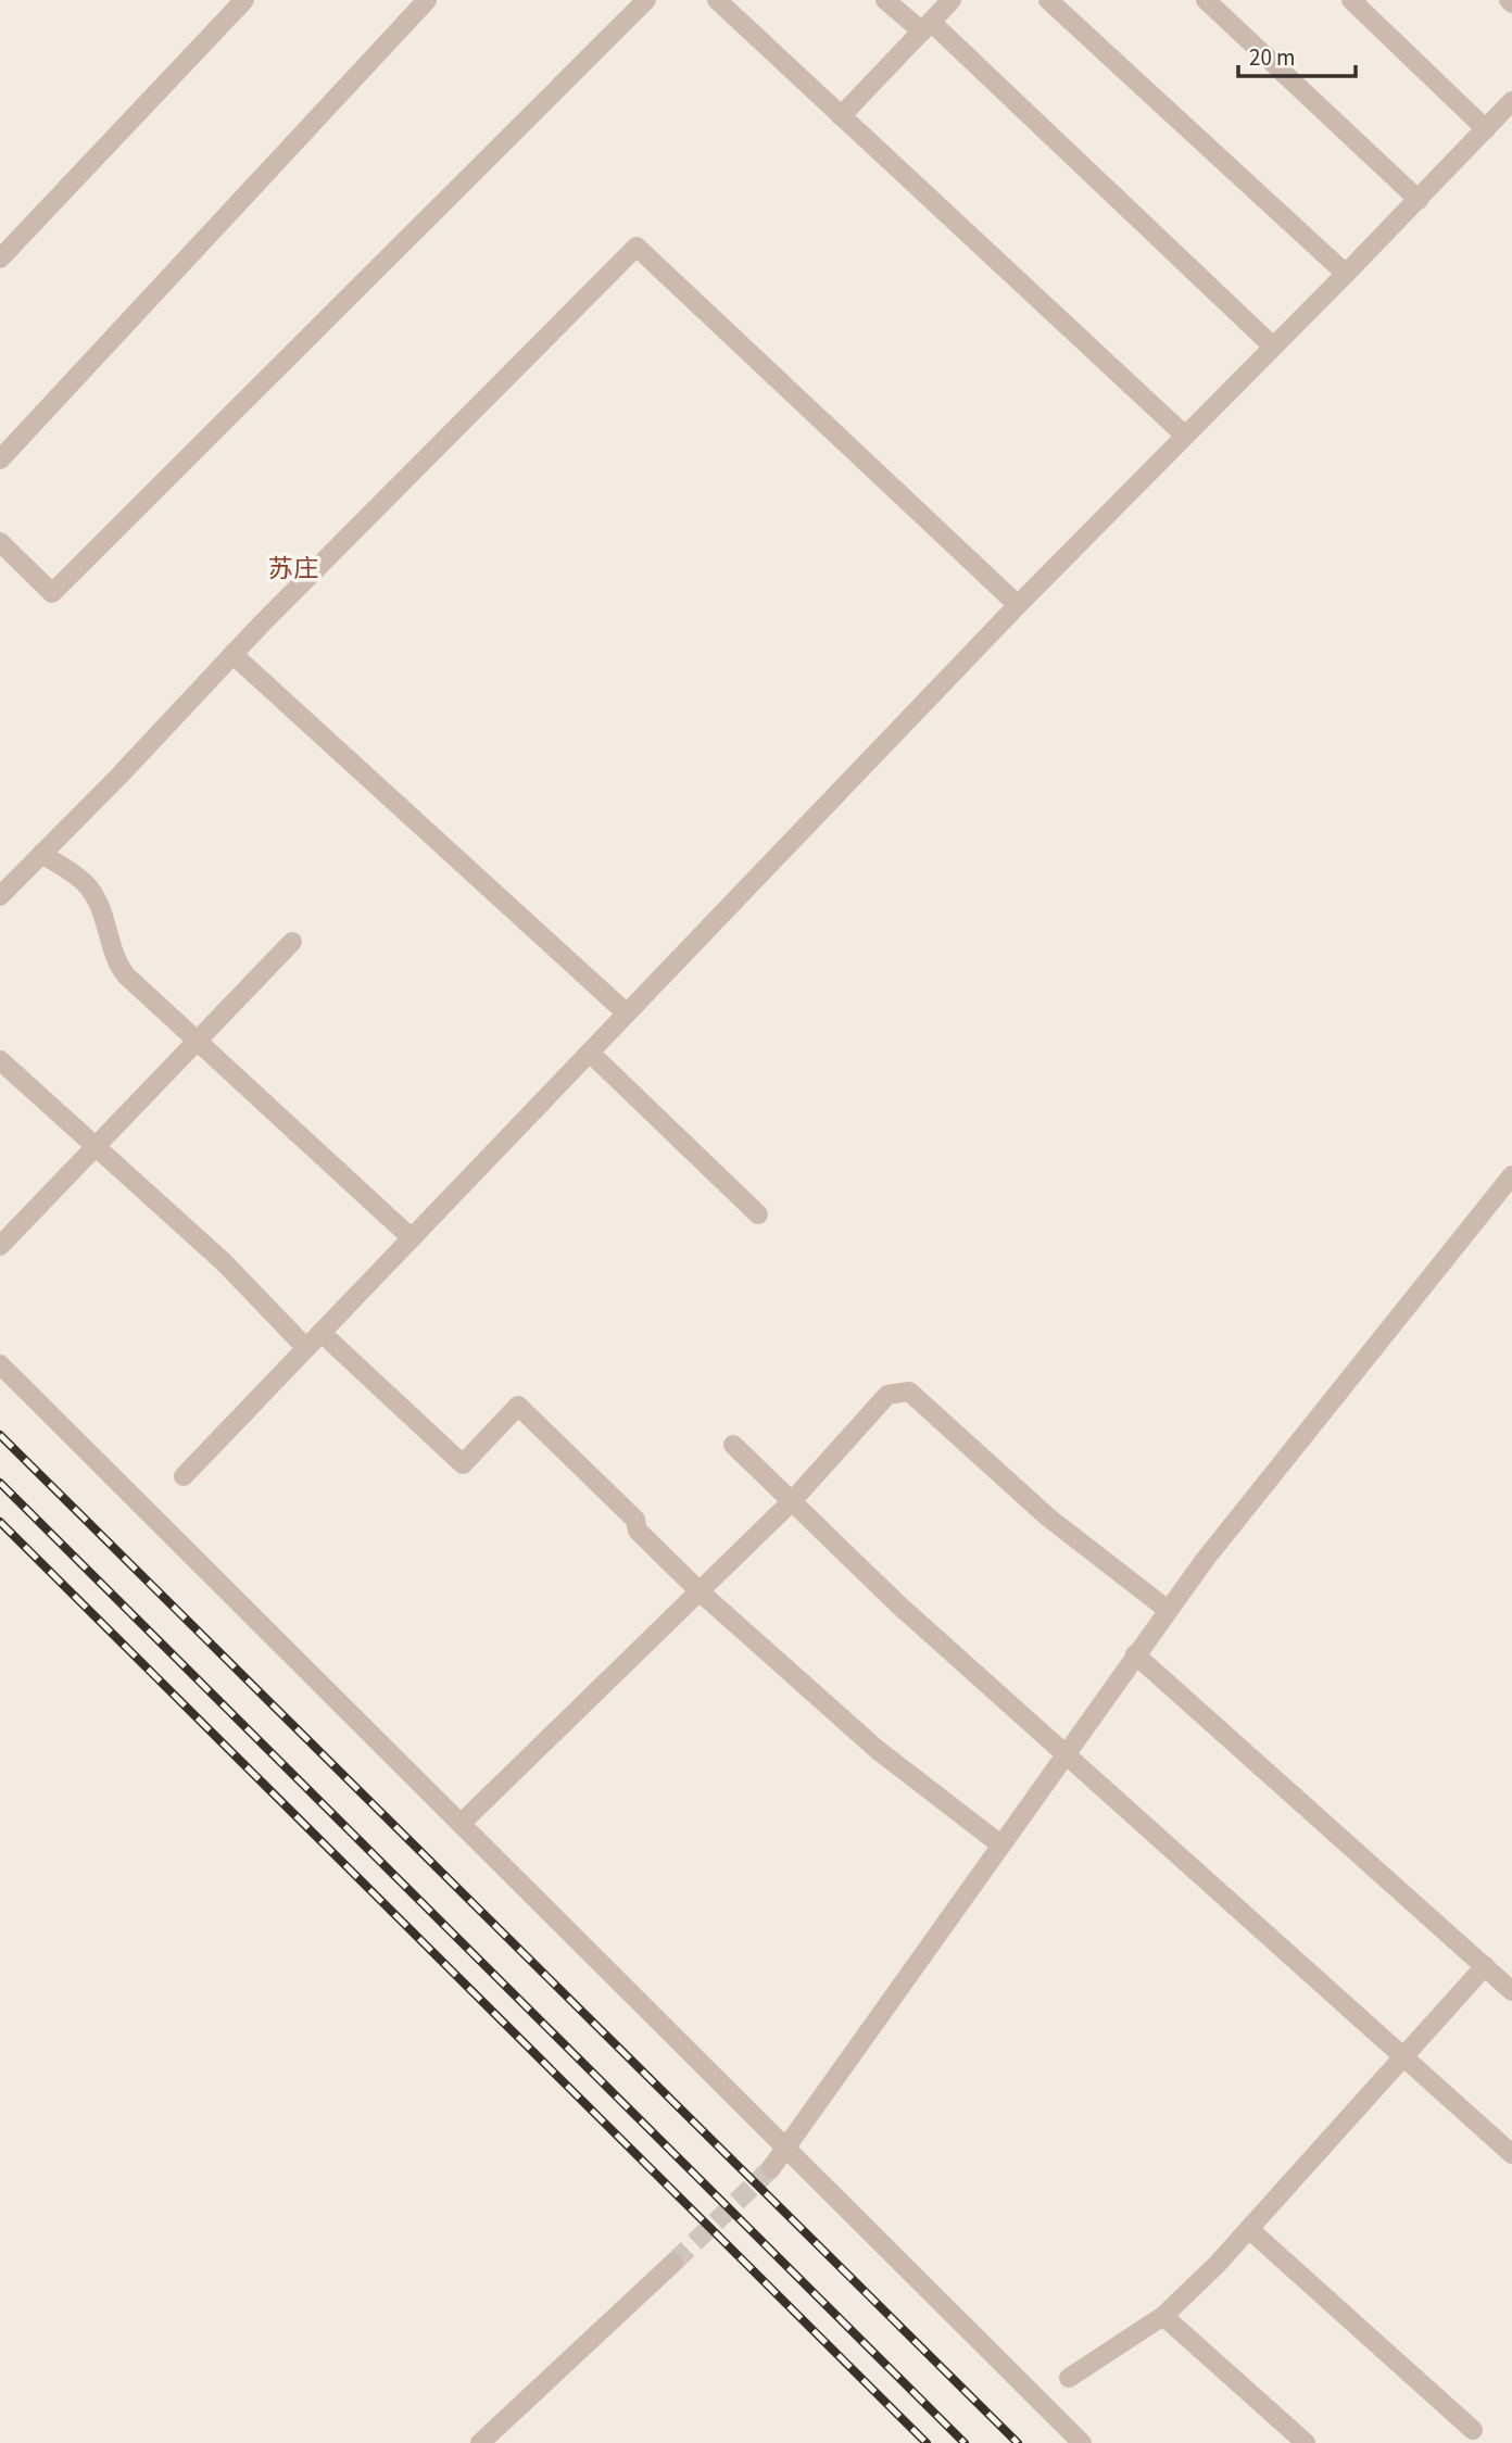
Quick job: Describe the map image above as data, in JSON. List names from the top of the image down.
{
  "districts": ["苏庄"],
  "scale_bar": "20 m"
}
